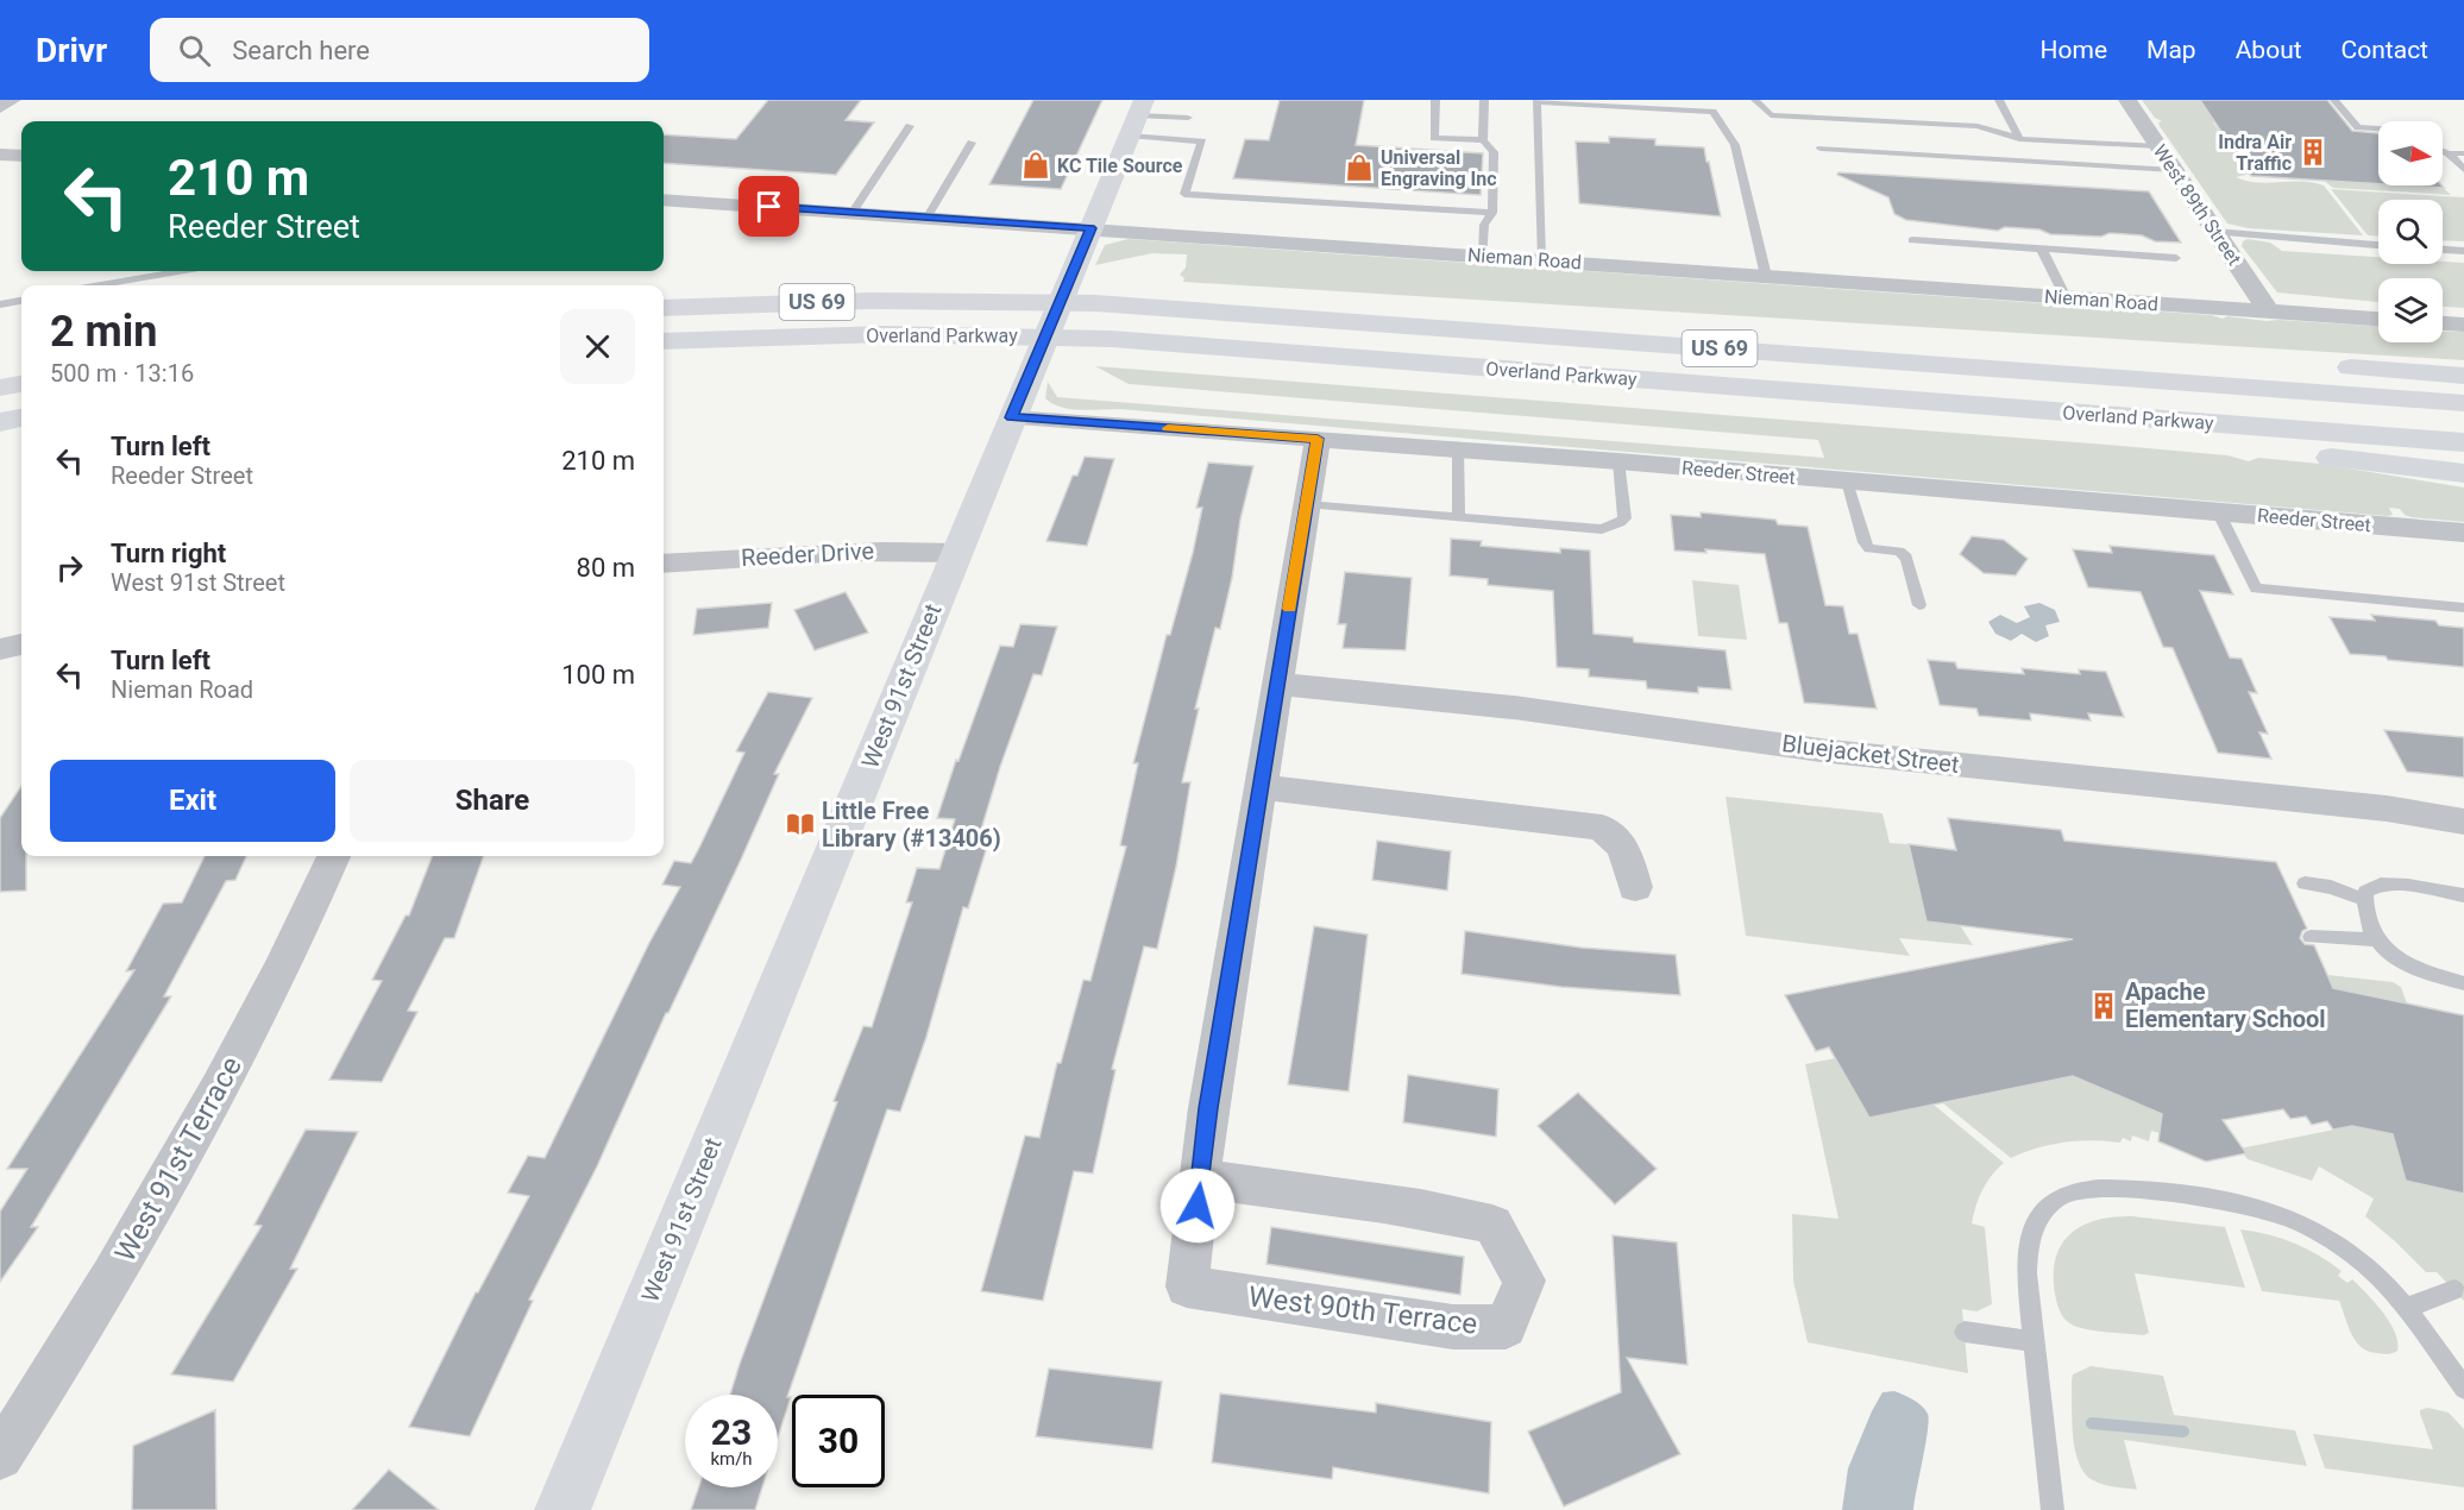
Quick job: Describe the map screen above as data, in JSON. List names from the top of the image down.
{
  "streets": {
    "main road": ["US 69", "Overland Parkway", "West 91st Street"],
    "street": [
      "West 89th Street",
      "Nieman Road",
      "Reeder Street",
      "Reeder Drive",
      "Bluejacket Street",
      "West 91st Terrace",
      "West 90th Terrace"
    ]
  },
  "crossings": [
    ["West 89th Street", "Nieman Road"],
    ["Nieman Road", "West 91st Street"],
    ["Reeder Street", "West 91st Street"],
    ["Reeder Drive", "West 91st Street"]
  ],
  "places": {
    "building": ["Indra Air Traffic", "Apache Elementary School"],
    "shop": ["KC Tile Source", "Universal Engraving Inc"],
    "library": ["Little Free Library (#13406)"]
  },
  "north": "right",
  "page": {
    "header": "Drivr",
    "search": "Search here",
    "nav": [
      "Home",
      "Map",
      "About",
      "Contact"
    ],
    "turn": ["210 m", "Reeder Street"],
    "heading": ["2 min", "500 m · 13:16"],
    "list": [
      {
        "name": "Turn left",
        "note": "Reeder Street",
        "value": "210 m"
      },
      {
        "name": "Turn right",
        "note": "West 91st Street",
        "value": "80 m"
      },
      {
        "name": "Turn left",
        "note": "Nieman Road",
        "value": "100 m"
      }
    ],
    "buttons": ["Exit", "Share"],
    "speed": "23 km/h",
    "limit": "30"
  }
}
